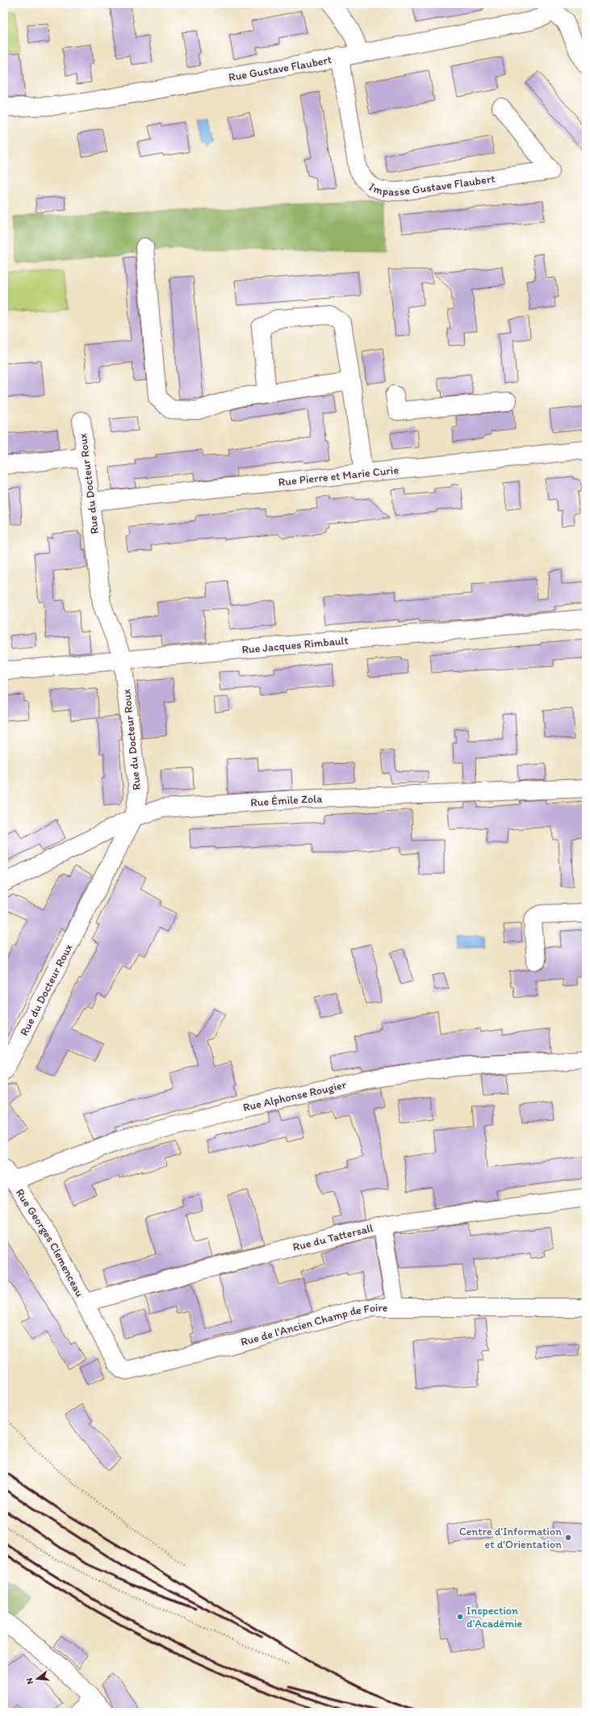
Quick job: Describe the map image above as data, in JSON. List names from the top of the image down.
{
  "streets": {
    "street": [
      "Rue Gustave Flaubert",
      "Impasse Gustave Flaubert",
      "Rue Pierre et Marie Curie",
      "Rue du Docteur Roux",
      "Rue Jacques Rimbault",
      "Rue Émile Zola",
      "Rue Alphonse Rougier",
      "Rue du Tattersall",
      "Rue Georges Clemenceau",
      "Rue de l'Ancien Champ de Foire"
    ]
  },
  "crossings": [
    ["Rue Gustave Flaubert", "Impasse Gustave Flaubert"],
    ["Rue Pierre et Marie Curie", "Rue du Docteur Roux"],
    ["Rue du Docteur Roux", "Rue Jacques Rimbault"],
    ["Rue du Docteur Roux", "Rue Émile Zola"],
    ["Rue Alphonse Rougier", "Rue Georges Clemenceau"],
    ["Rue du Tattersall", "Rue Georges Clemenceau"],
    ["Rue du Tattersall", "Rue de l'Ancien Champ de Foire"],
    ["Rue Georges Clemenceau", "Rue de l'Ancien Champ de Foire"]
  ],
  "places": ["Centre d'Information et d'Orientation", "Inspection d'Académie"],
  "north": "left"
}
